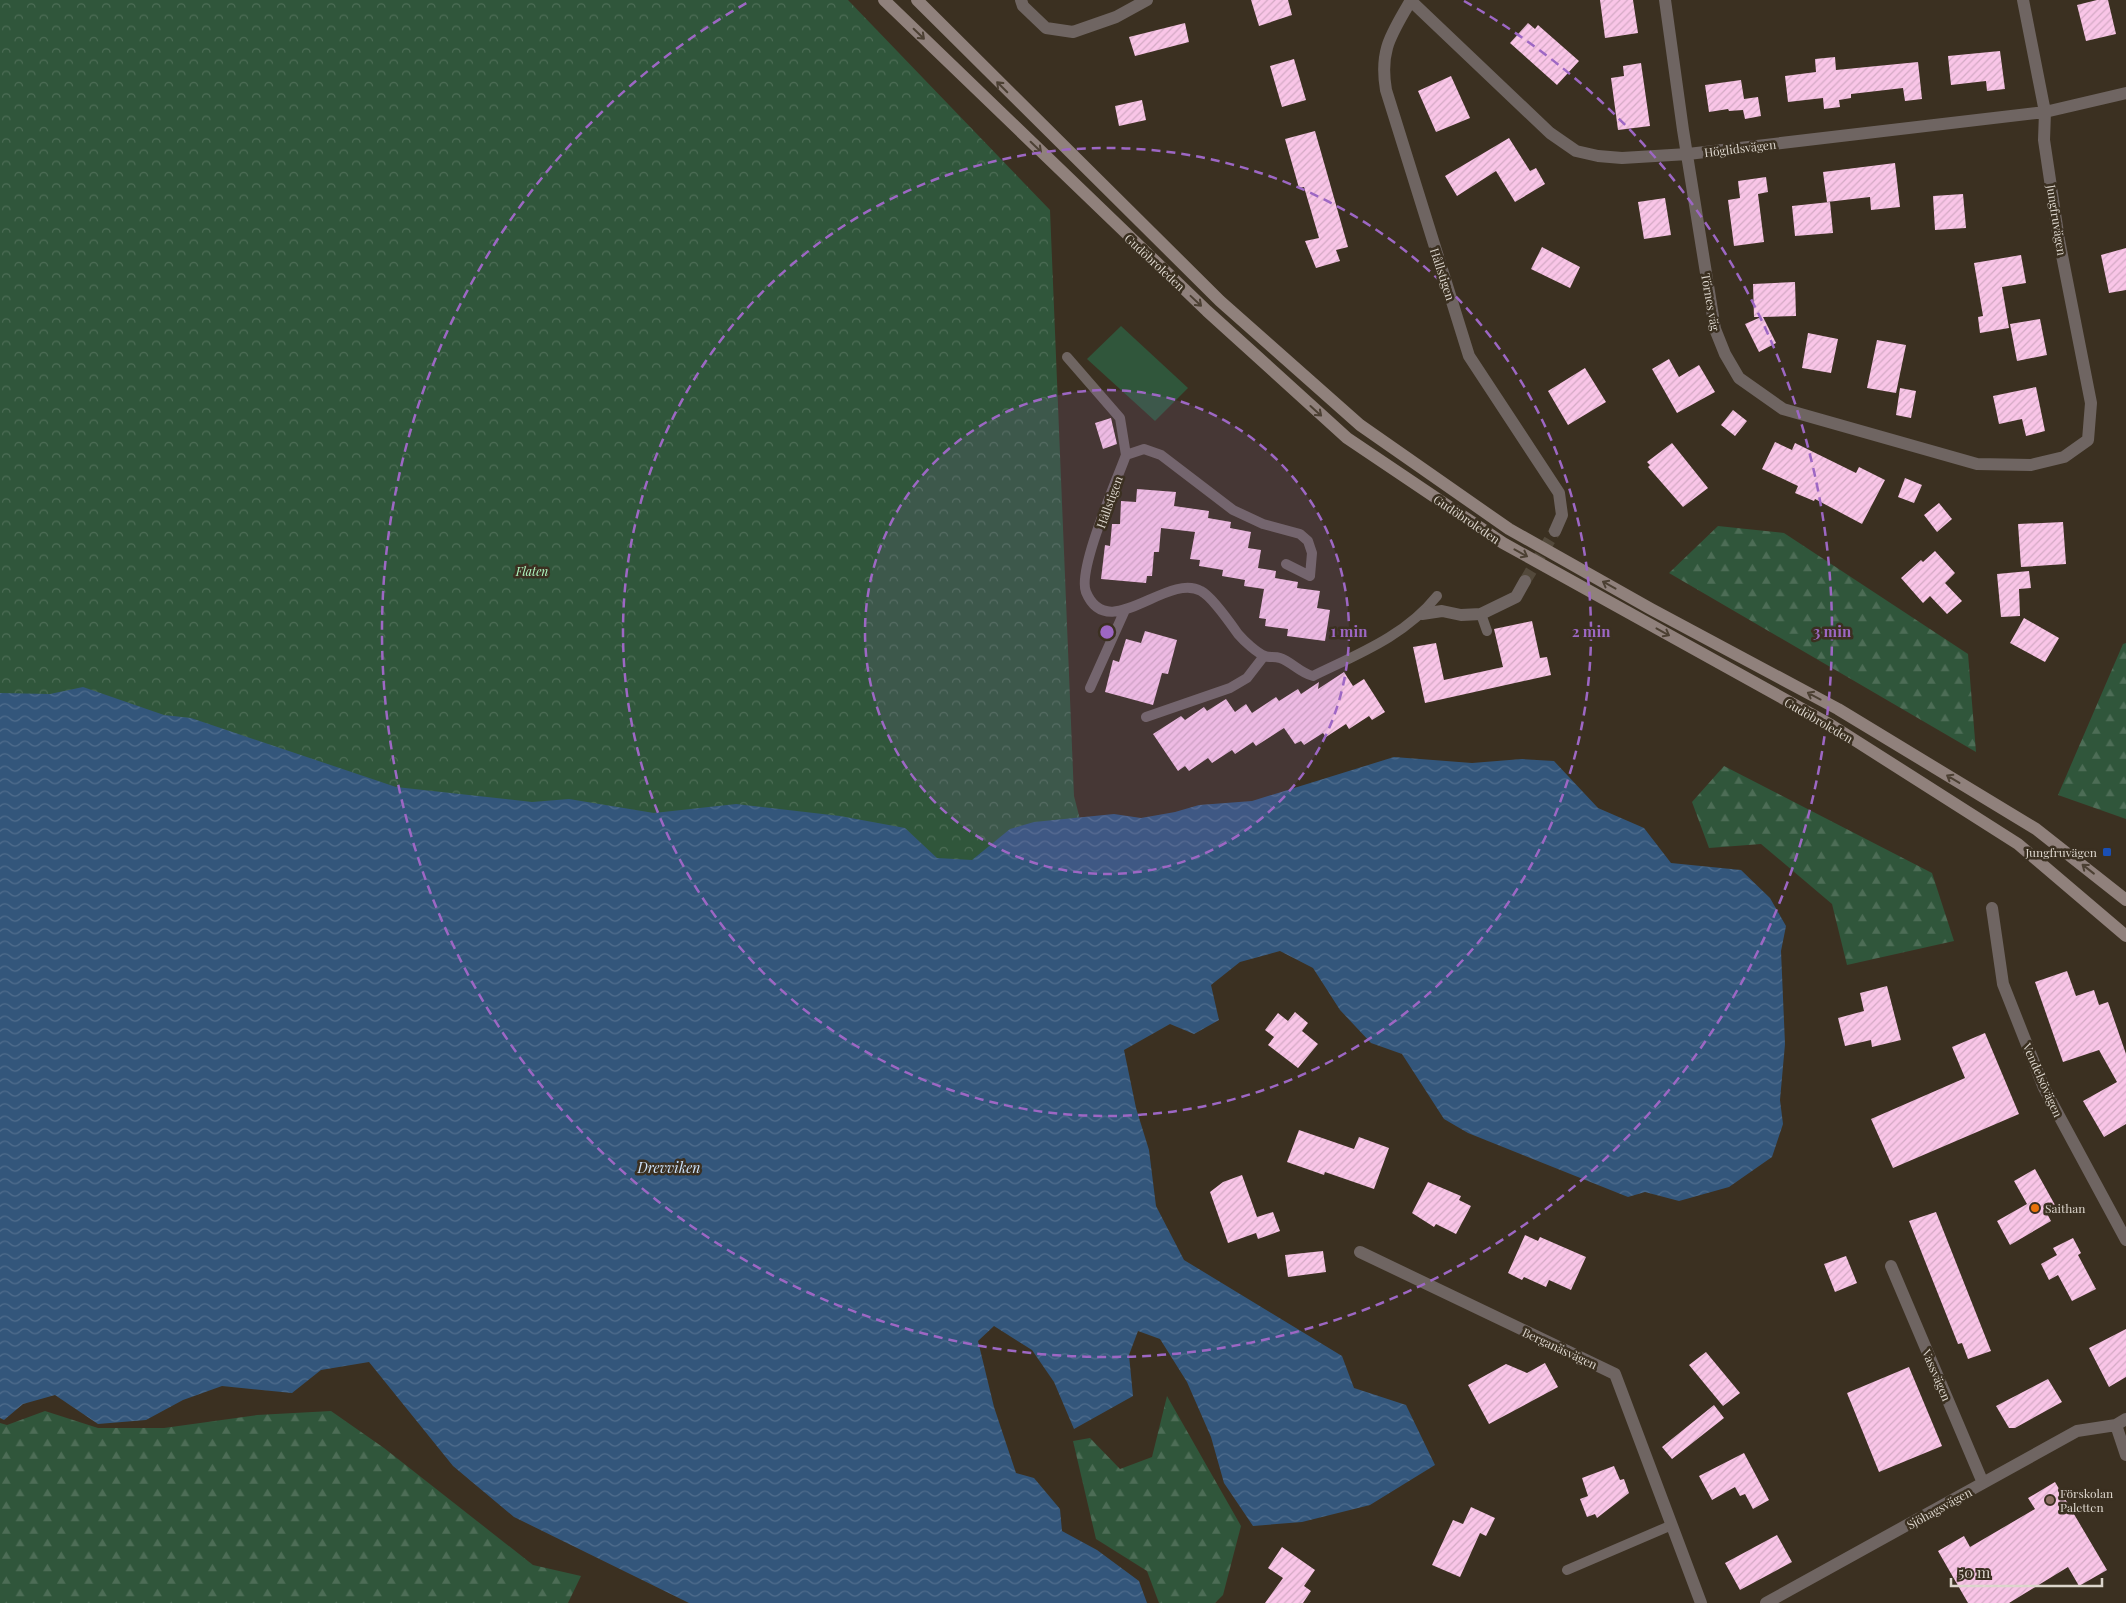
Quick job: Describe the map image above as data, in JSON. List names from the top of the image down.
{
  "streets": {
    "main road": ["Gudöbroleden"],
    "street": [
      "Höglidsvägen",
      "Jungfruvägen",
      "Hållstigen",
      "Törnes väg",
      "Vendelsövägen",
      "Berganäsvägen",
      "Vassvägen",
      "Sjöhagsvägen"
    ]
  },
  "crossings": [
    ["Höglidsvägen", "Jungfruvägen"],
    ["Höglidsvägen", "Hållstigen"],
    ["Höglidsvägen", "Törnes väg"],
    ["Jungfruvägen", "Törnes väg"],
    ["Vassvägen", "Sjöhagsvägen"]
  ],
  "water": ["Drevviken"],
  "parks": ["Flaten"],
  "places": {
    "transit": ["Jungfruvägen"],
    "other": ["Saithan", "Förskolan Paletten"]
  },
  "scale_bar": "50 m",
  "rings": ["1 min", "2 min", "3 min"]
}
